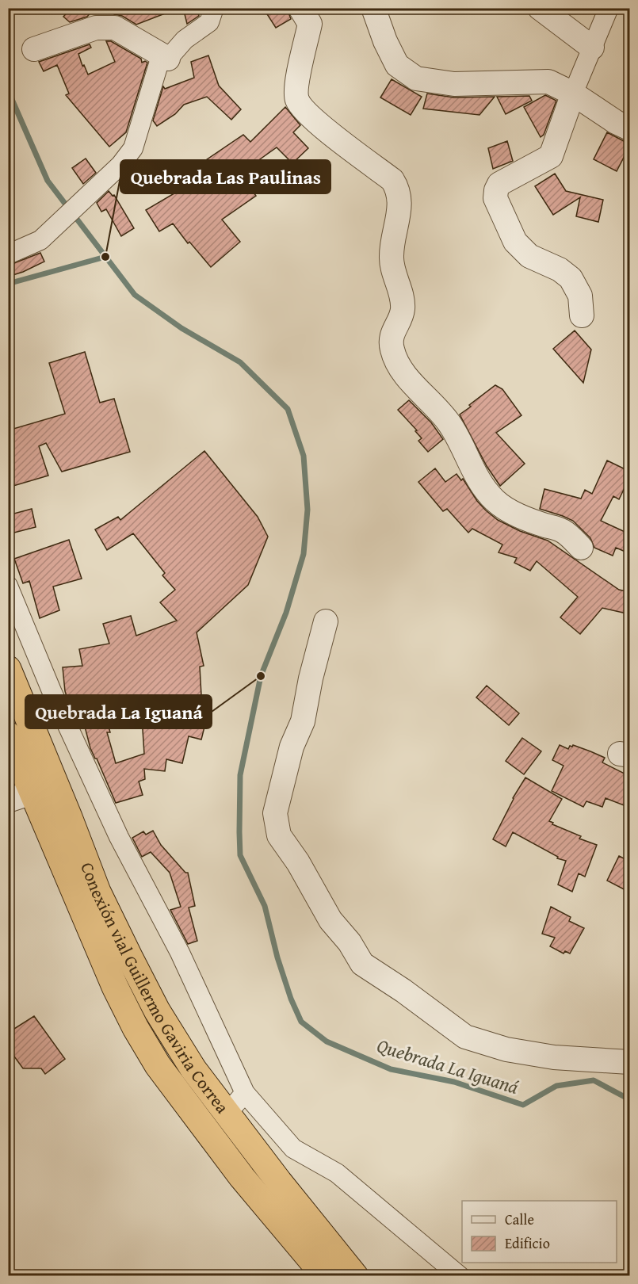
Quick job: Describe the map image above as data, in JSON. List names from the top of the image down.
{
  "streets": {
    "highway": ["Conexión vial Guillermo Gaviria Correa"]
  },
  "water": ["Quebrada La Iguaná"],
  "places": ["Quebrada Las Paulinas", "Quebrada La Iguaná"],
  "legend": ["Calle", "Edificio"]
}
